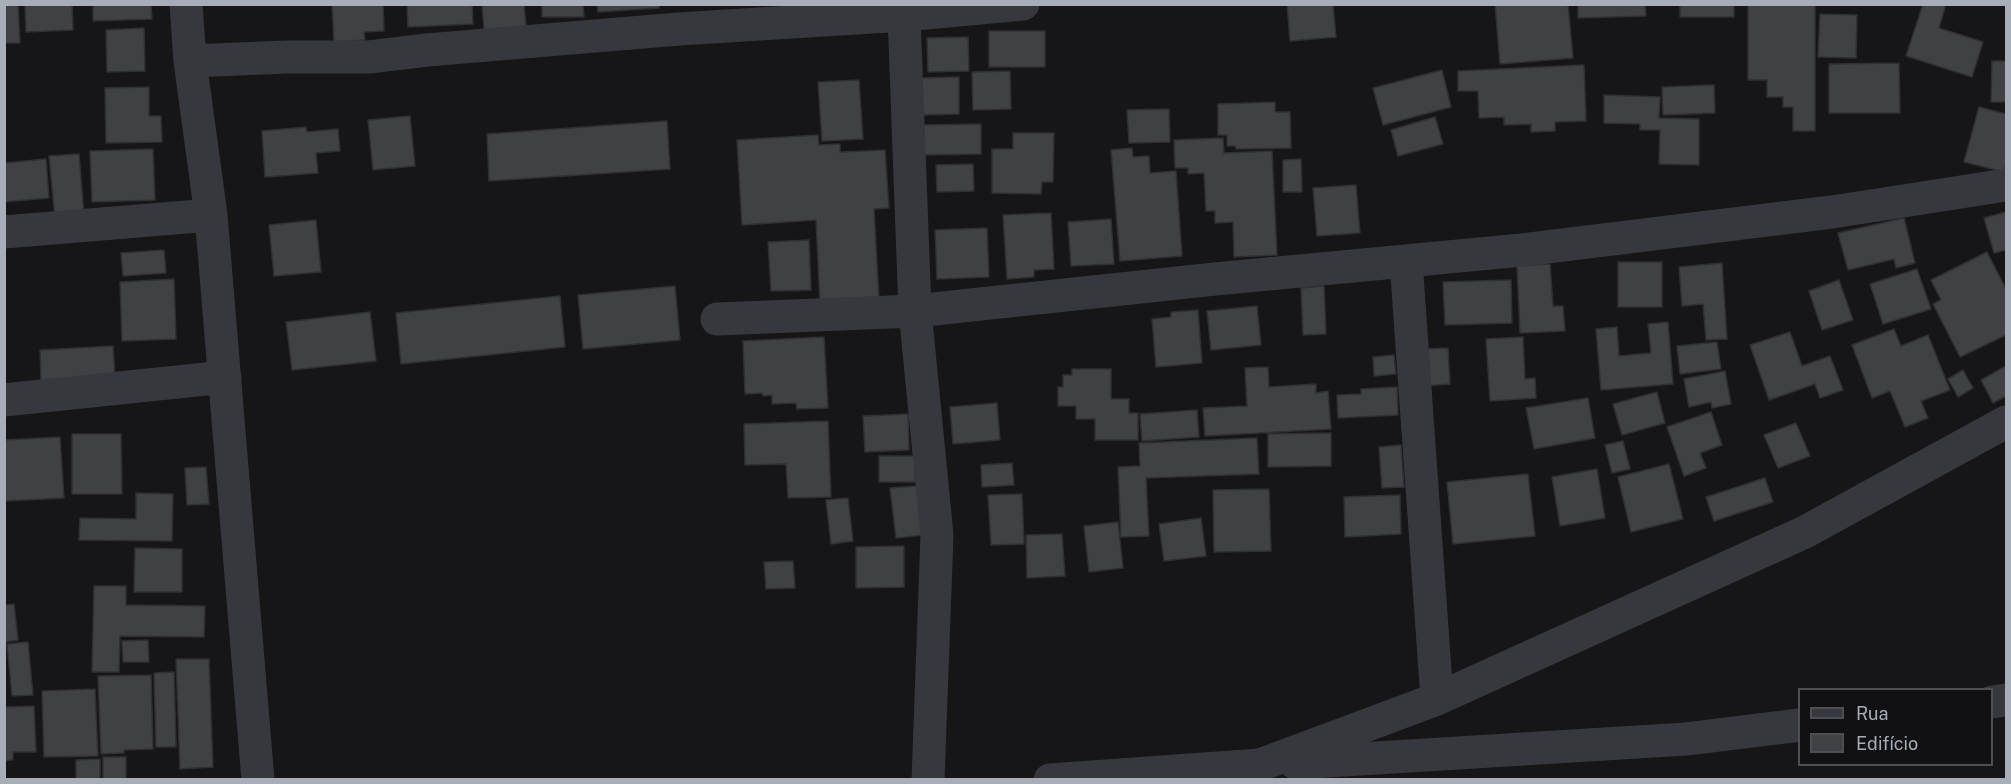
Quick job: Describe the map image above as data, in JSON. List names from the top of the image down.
{
  "legend": ["Rua", "Edifício"]
}
